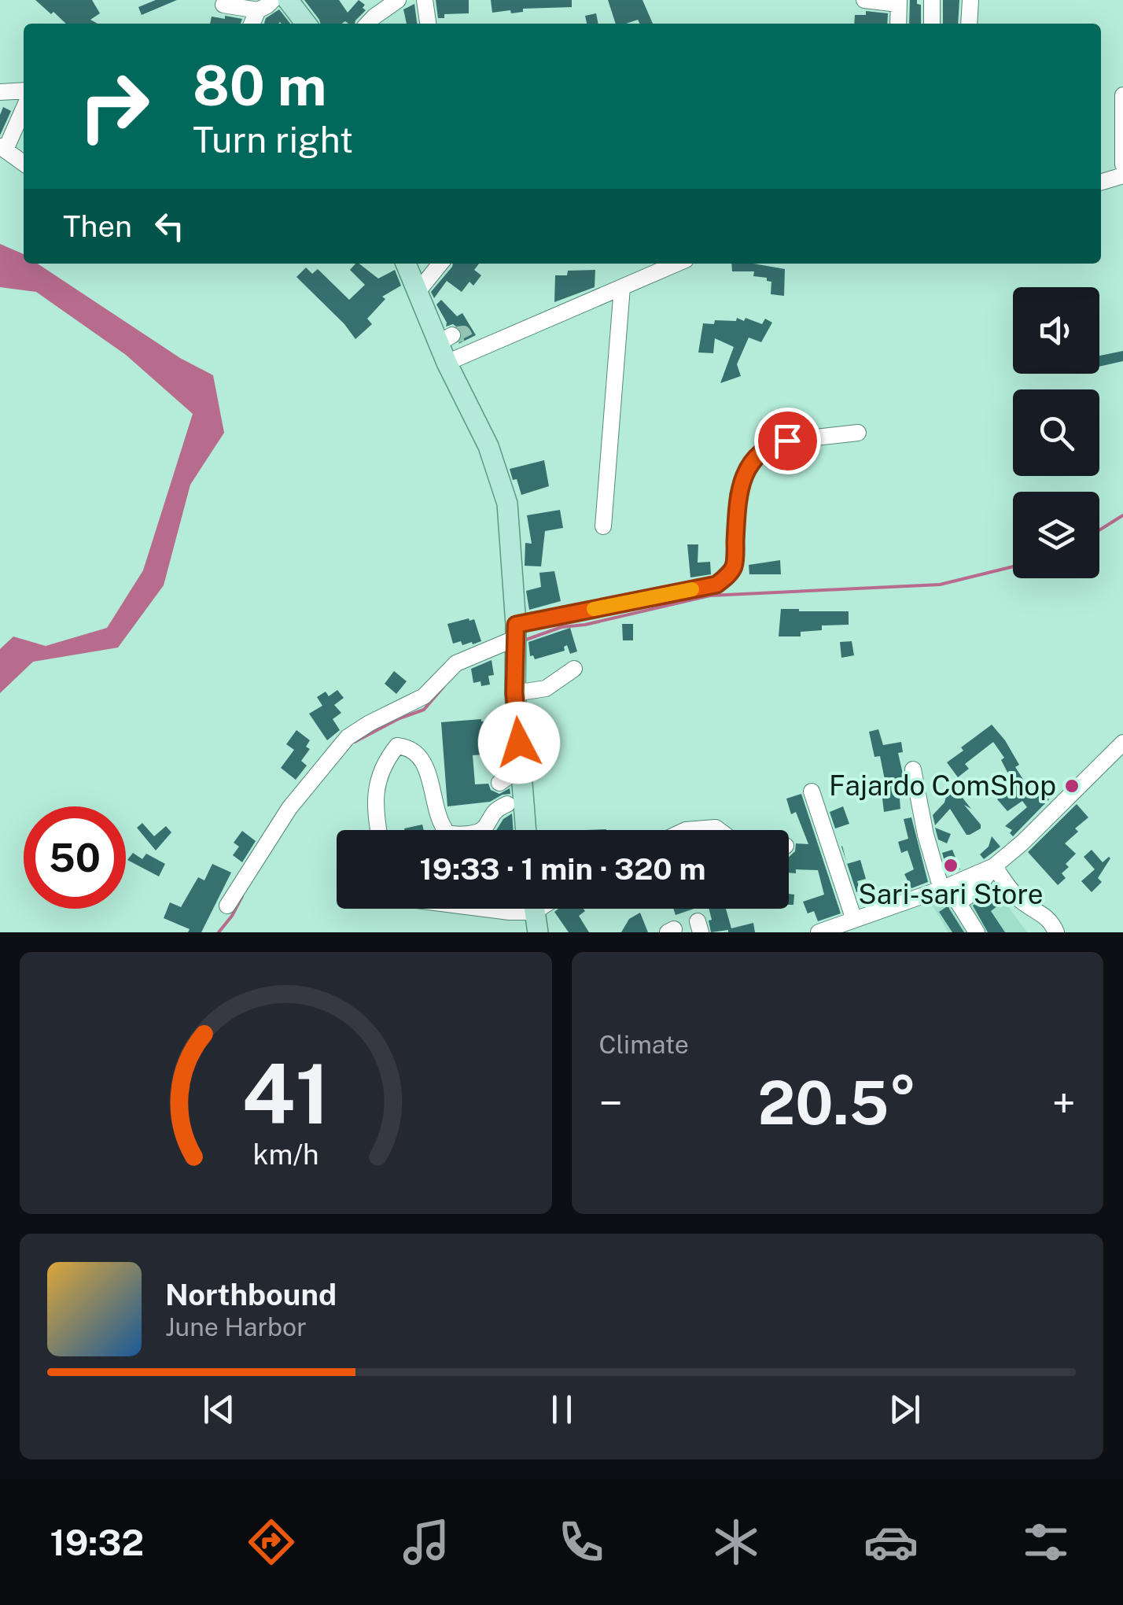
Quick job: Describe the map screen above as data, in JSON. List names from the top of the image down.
{
  "places": ["Fajardo ComShop", "Sari-sari Store"],
  "page": {
    "turn": ["80 m", "Turn right"],
    "then": "Then",
    "limit": "50",
    "trip": "19:33 · 1 min · 320 m",
    "tile": "Climate",
    "heat": ["−", "20.5°", "+"],
    "song": ["Northbound", "June Harbor"],
    "tabs": "19:32",
    "gauge": ["41", "km/h"]
  }
}
